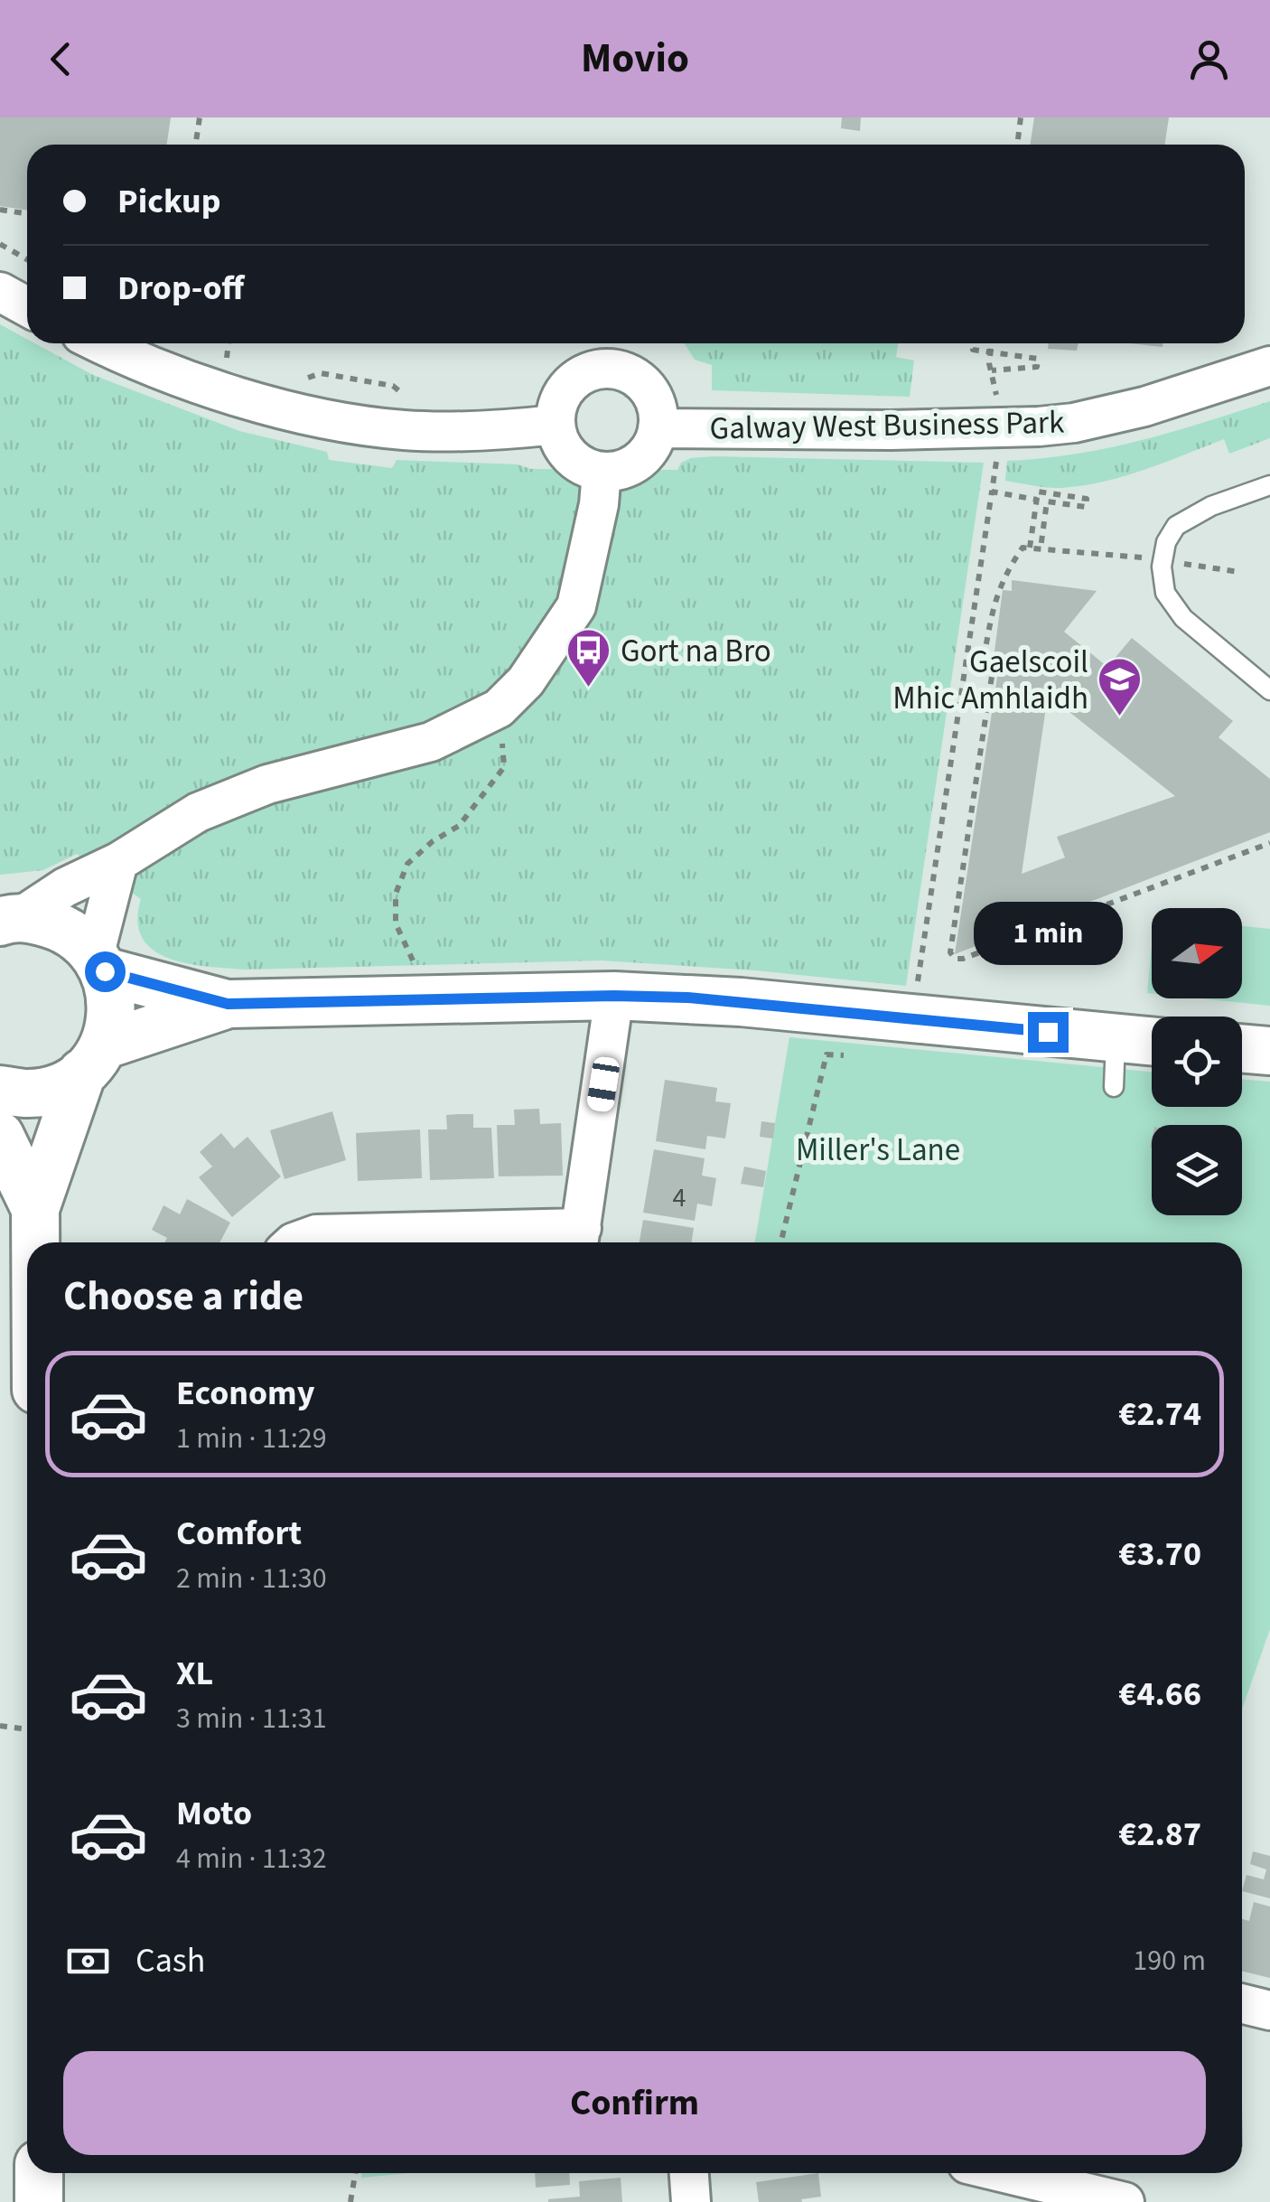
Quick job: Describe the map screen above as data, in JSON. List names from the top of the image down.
{
  "streets": {
    "street": ["Galway West Business Park"]
  },
  "parks": ["Miller's Lane"],
  "places": {
    "bus stop": ["Gort na Bro"],
    "school or university": ["Gaelscoil Mhic Amhlaidh"]
  },
  "house_numbers": ["4"],
  "north": "right",
  "page": {
    "header": "Movio",
    "banner": ["Pickup", "Drop-off"],
    "bubble": "1 min",
    "heading": "Choose a ride",
    "list": [
      {
        "name": "Economy",
        "note": "1 min · 11:29",
        "value": "€2.74"
      },
      {
        "name": "Comfort",
        "note": "2 min · 11:30",
        "value": "€3.70"
      },
      {
        "name": "XL",
        "note": "3 min · 11:31",
        "value": "€4.66"
      },
      {
        "name": "Moto",
        "note": "4 min · 11:32",
        "value": "€2.87"
      }
    ],
    "pay": ["Cash", "190 m"],
    "buttons": "Confirm"
  }
}
